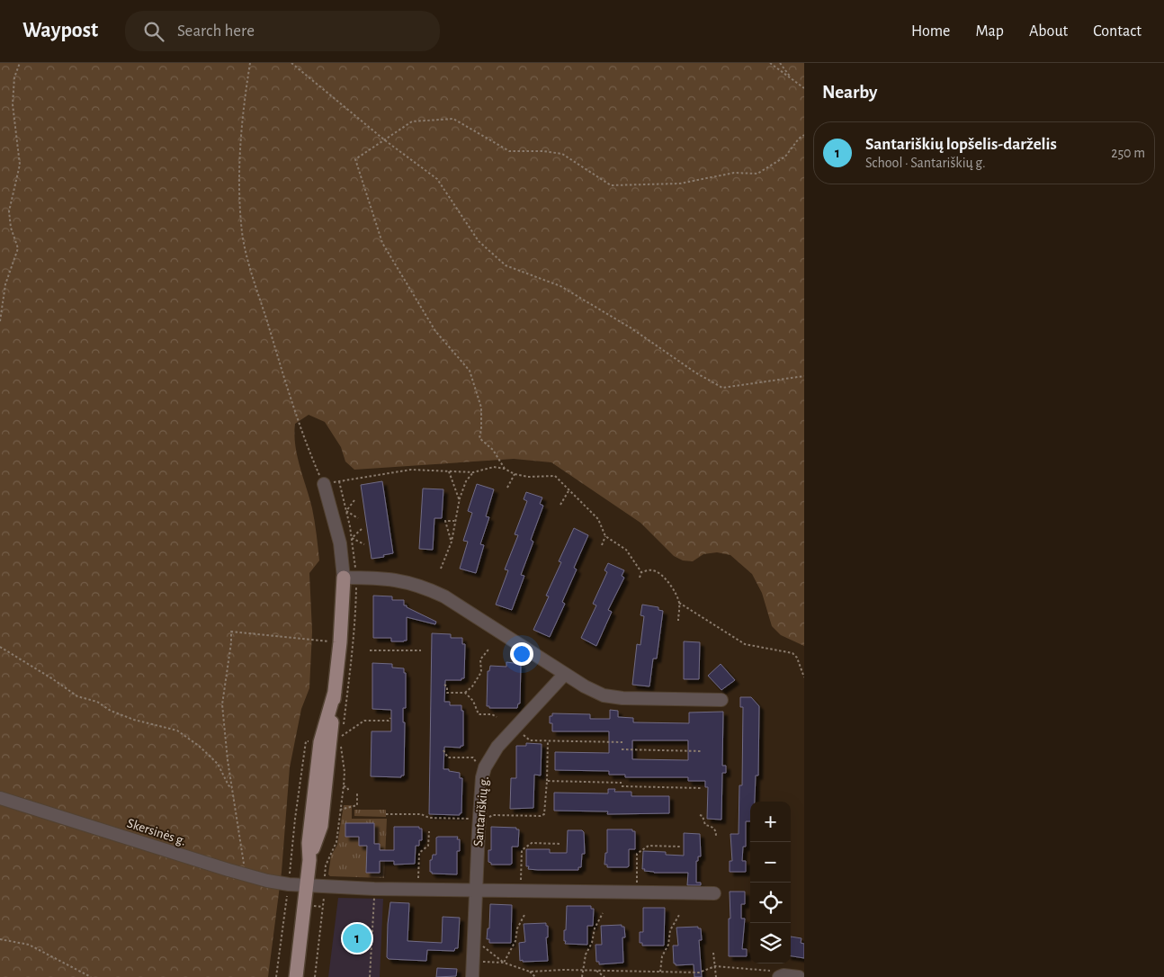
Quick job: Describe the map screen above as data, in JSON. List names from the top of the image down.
{
  "streets": {
    "street": ["Santariškių g.", "Skersinės g."]
  },
  "crossings": [
    ["Santariškių g.", "Skersinės g."]
  ],
  "page": {
    "header": "Waypost",
    "search": "Search here",
    "nav": [
      "Home",
      "Map",
      "About",
      "Contact"
    ],
    "heading": "Nearby",
    "list": [
      {
        "mark": "1",
        "name": "Santariškių lopšelis-darželis",
        "note": "School · Santariškių g.",
        "value": "250 m"
      }
    ],
    "map_buttons": ["+", "−"],
    "pins": "1"
  }
}
